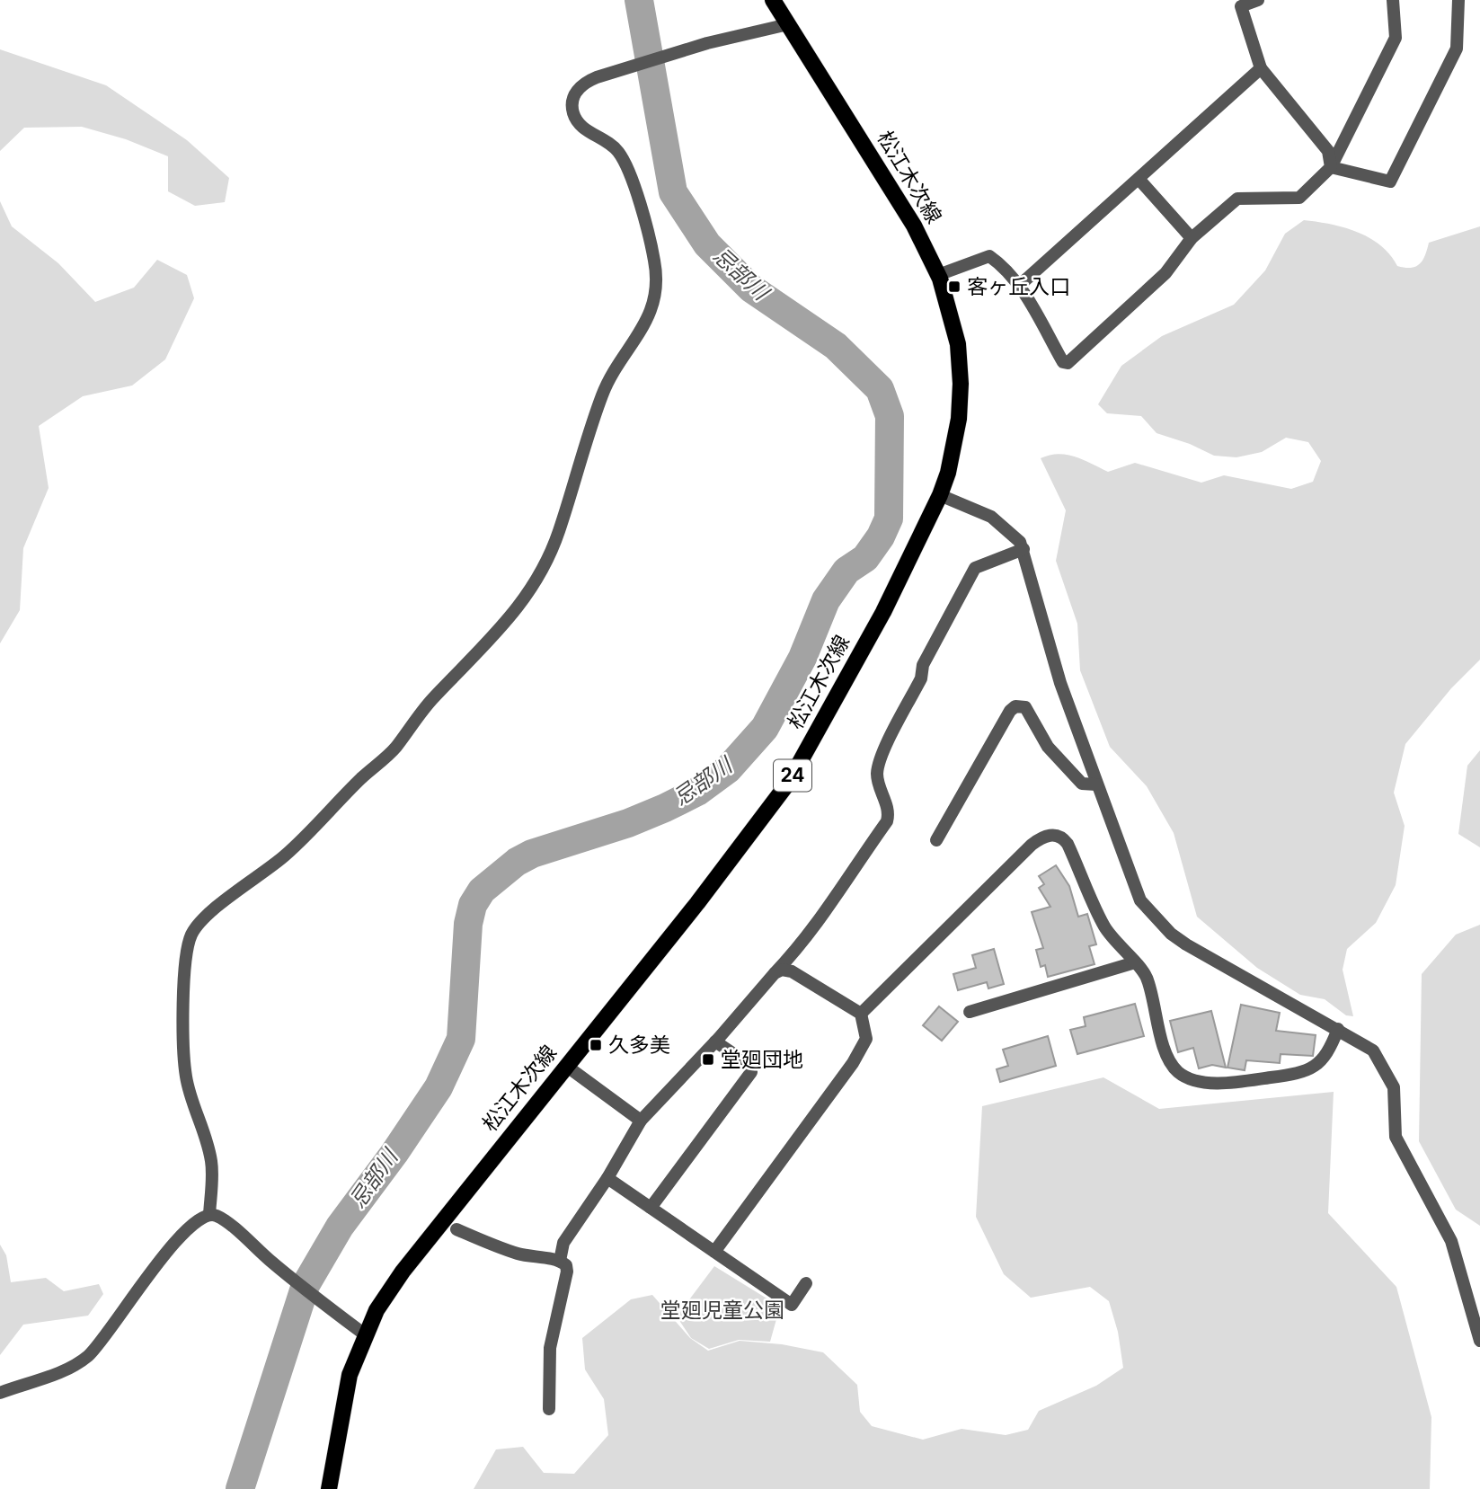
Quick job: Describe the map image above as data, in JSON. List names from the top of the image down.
{
  "streets": {
    "main road": ["松江木次線", "24"]
  },
  "water": ["忌部川"],
  "parks": ["堂廻児童公園"],
  "places": {
    "transit": ["客ヶ丘入口", "久多美", "堂廻団地"]
  }
}
